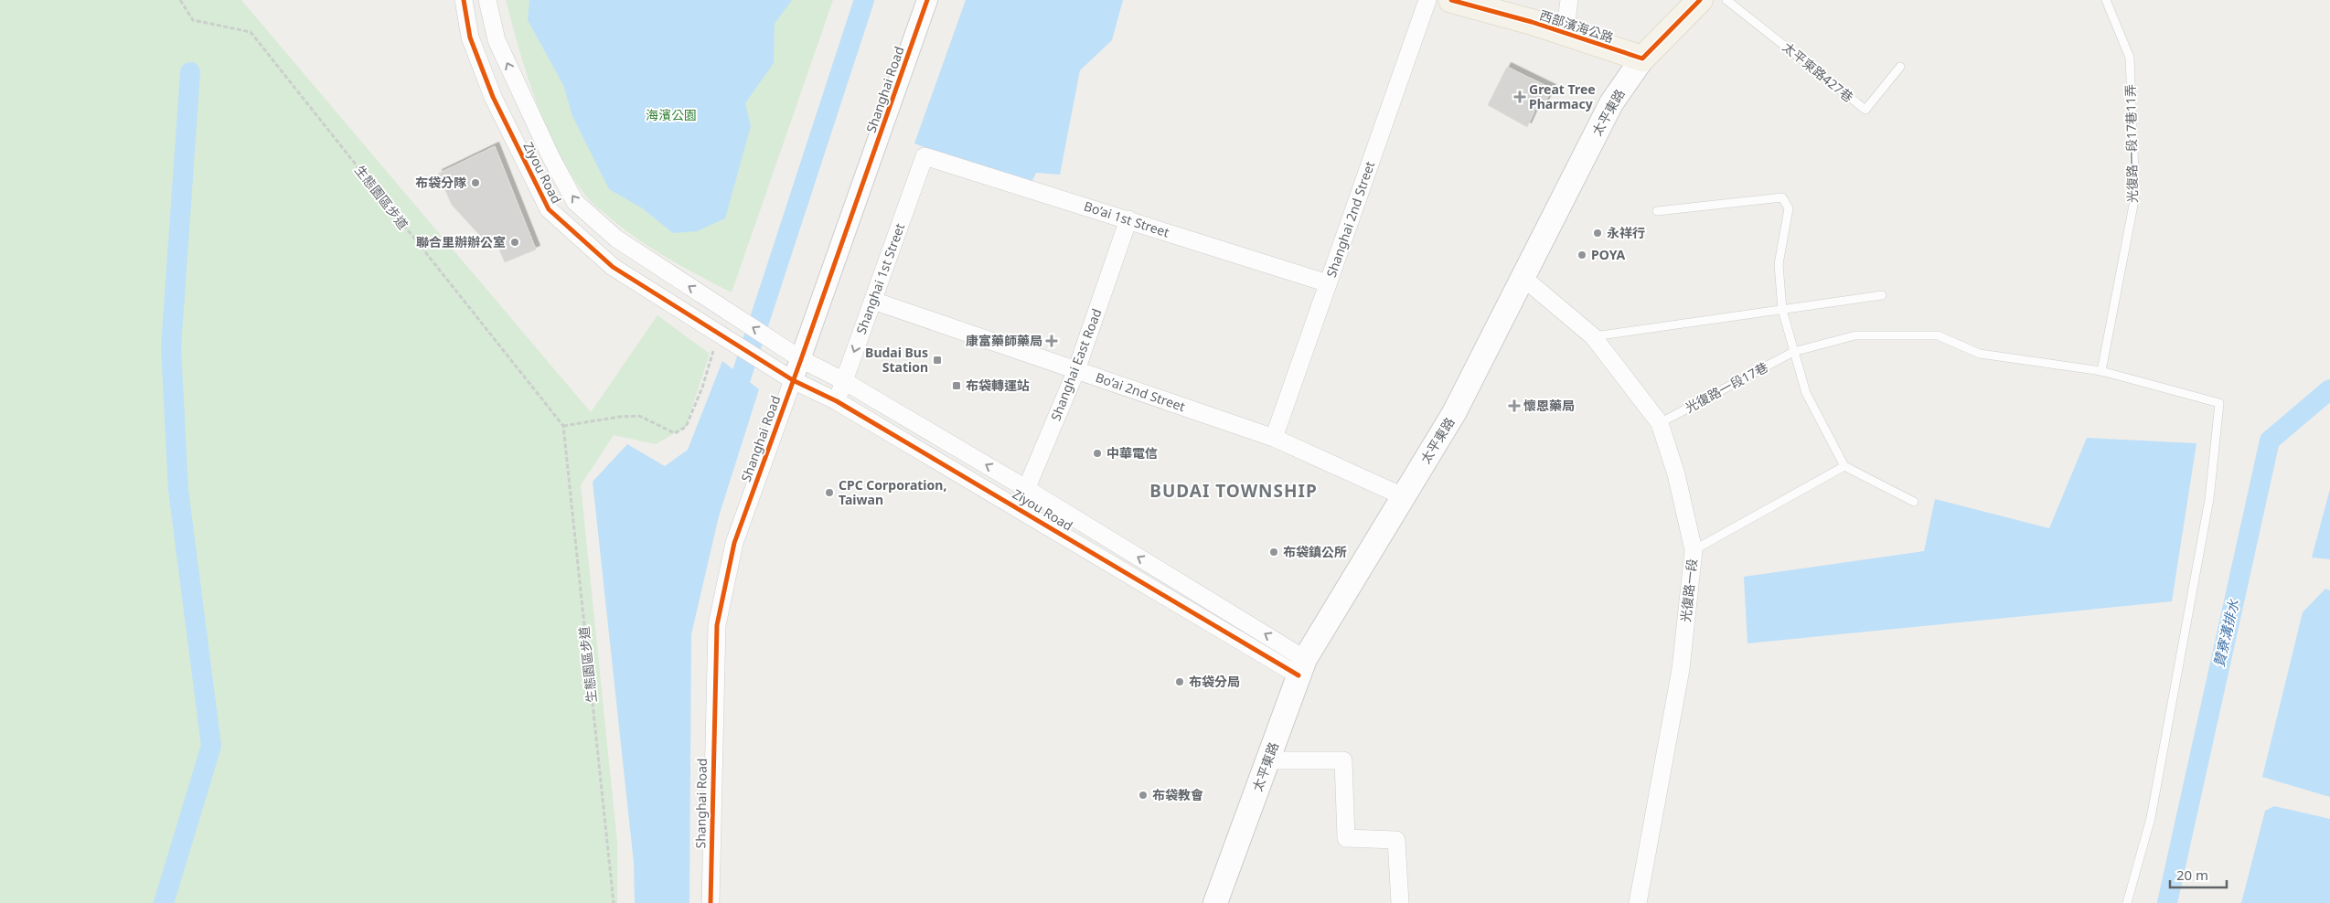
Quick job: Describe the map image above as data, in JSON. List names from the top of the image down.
{
  "streets": {
    "main road": ["西部濱海公路", "太平東路"],
    "street": [
      "Shanghai Road",
      "Ziyou Road",
      "Bo’ai 1st Street",
      "Shanghai 2nd Street",
      "Shanghai 1st Street",
      "Shanghai East Road",
      "Bo’ai 2nd Street",
      "光復路一段"
    ],
    "lane": ["太平東路427巷", "光復路一段17巷11弄", "光復路一段17巷"],
    "path": ["生態園區步道"]
  },
  "crossings": [
    ["西部濱海公路", "太平東路"],
    ["Shanghai Road", "Ziyou Road"],
    ["太平東路", "Ziyou Road"],
    ["太平東路", "Bo’ai 2nd Street"],
    ["太平東路", "光復路一段"],
    ["光復路一段17巷11弄", "光復路一段17巷"],
    ["Ziyou Road", "Shanghai 1st Street"],
    ["Ziyou Road", "Shanghai East Road"],
    ["Bo’ai 1st Street", "Shanghai 2nd Street"],
    ["Bo’ai 1st Street", "Shanghai 1st Street"],
    ["Bo’ai 1st Street", "Shanghai East Road"],
    ["Shanghai 2nd Street", "Bo’ai 2nd Street"],
    ["Shanghai 1st Street", "Bo’ai 2nd Street"],
    ["Shanghai East Road", "Bo’ai 2nd Street"],
    ["光復路一段17巷", "光復路一段"]
  ],
  "districts": ["BUDAI TOWNSHIP"],
  "water": ["贊寮溝排水"],
  "parks": ["海濱公園"],
  "places": {
    "health": ["Great Tree Pharmacy", "康富藥師藥局", "懷恩藥局"],
    "other": [
      "布袋分隊",
      "永祥行",
      "聯合里辦辦公室",
      "POYA",
      "中華電信",
      "CPC Corporation, Taiwan",
      "布袋鎮公所",
      "布袋分局",
      "布袋教會"
    ],
    "transit": ["Budai Bus Station", "布袋轉運站"]
  },
  "scale_bar": "20 m"
}
